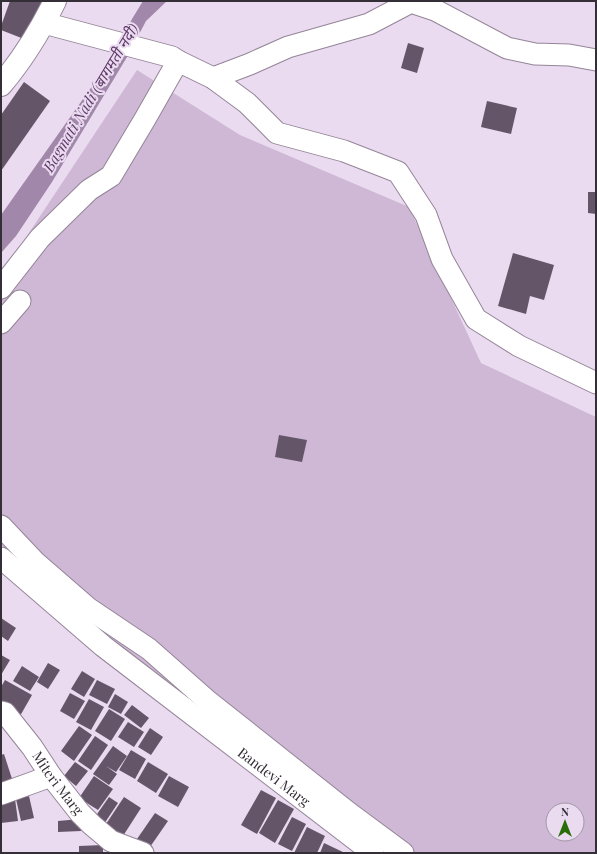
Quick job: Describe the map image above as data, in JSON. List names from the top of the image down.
{
  "streets": {
    "street": ["Bandevi Marg", "Miteri Marg"]
  },
  "water": ["Bagmati Nadi (बागमती नदी)"],
  "north": "top"
}
